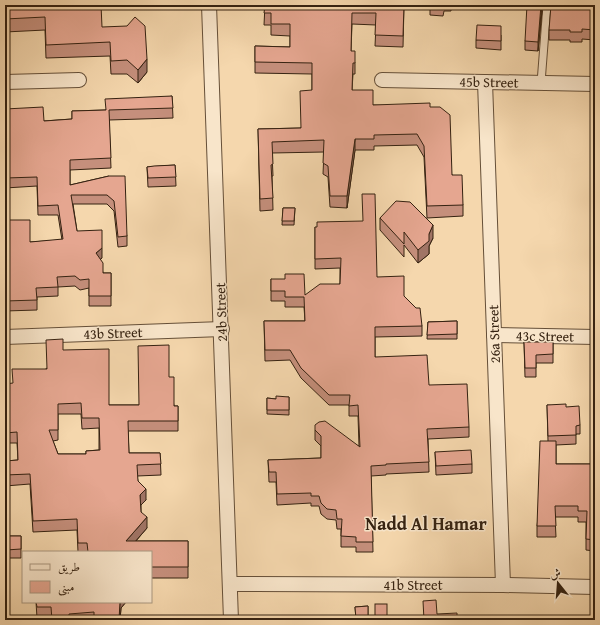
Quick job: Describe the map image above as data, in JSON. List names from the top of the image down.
{
  "streets": {
    "street": [
      "45b Street",
      "24b Street",
      "43b Street",
      "26a Street",
      "43c Street",
      "41b Street"
    ]
  },
  "crossings": [
    ["45b Street", "26a Street"],
    ["24b Street", "43b Street"],
    ["24b Street", "41b Street"],
    ["26a Street", "43c Street"],
    ["26a Street", "41b Street"]
  ],
  "districts": ["Nadd Al Hamar"],
  "legend": ["طريق", "مبنى"],
  "north": "top"
}
